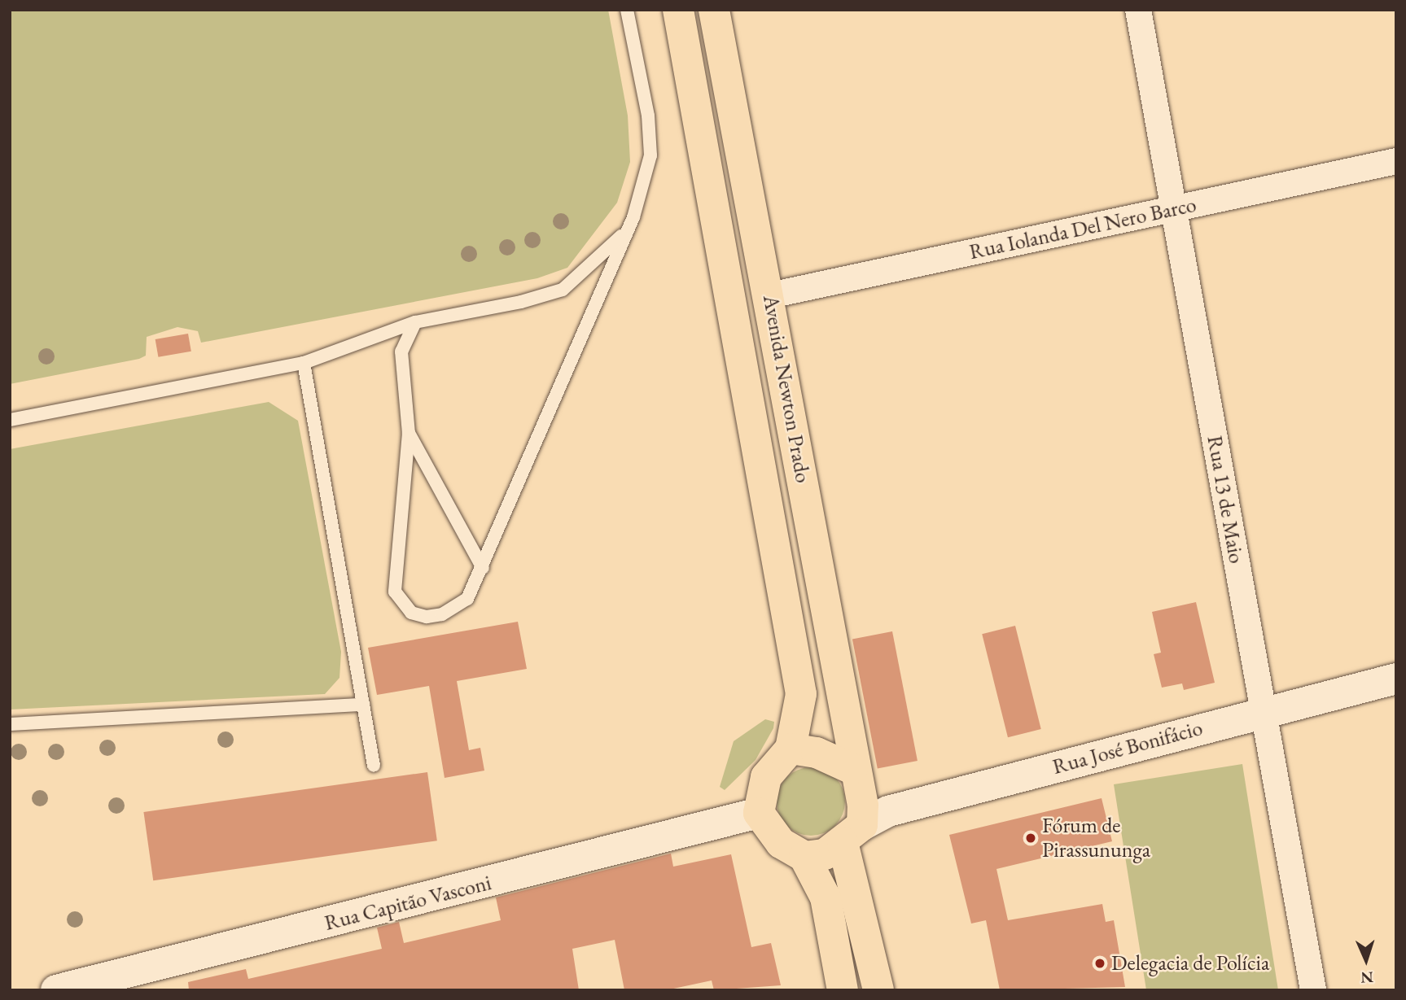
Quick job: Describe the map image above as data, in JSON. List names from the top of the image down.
{
  "streets": {
    "main road": ["Avenida Newton Prado"],
    "street": [
      "Rua Iolanda Del Nero Barco",
      "Rua 13 de Maio",
      "Rua José Bonifácio",
      "Rua Capitão Vasconi"
    ]
  },
  "crossings": [
    ["Rua Iolanda Del Nero Barco", "Avenida Newton Prado"],
    ["Rua Iolanda Del Nero Barco", "Rua 13 de Maio"],
    ["Avenida Newton Prado", "Rua José Bonifácio"],
    ["Avenida Newton Prado", "Rua Capitão Vasconi"],
    ["Rua 13 de Maio", "Rua José Bonifácio"],
    ["Rua José Bonifácio", "Rua Capitão Vasconi"]
  ],
  "places": ["Fórum de Pirassununga", "Delegacia de Polícia"],
  "north": "bottom"
}
